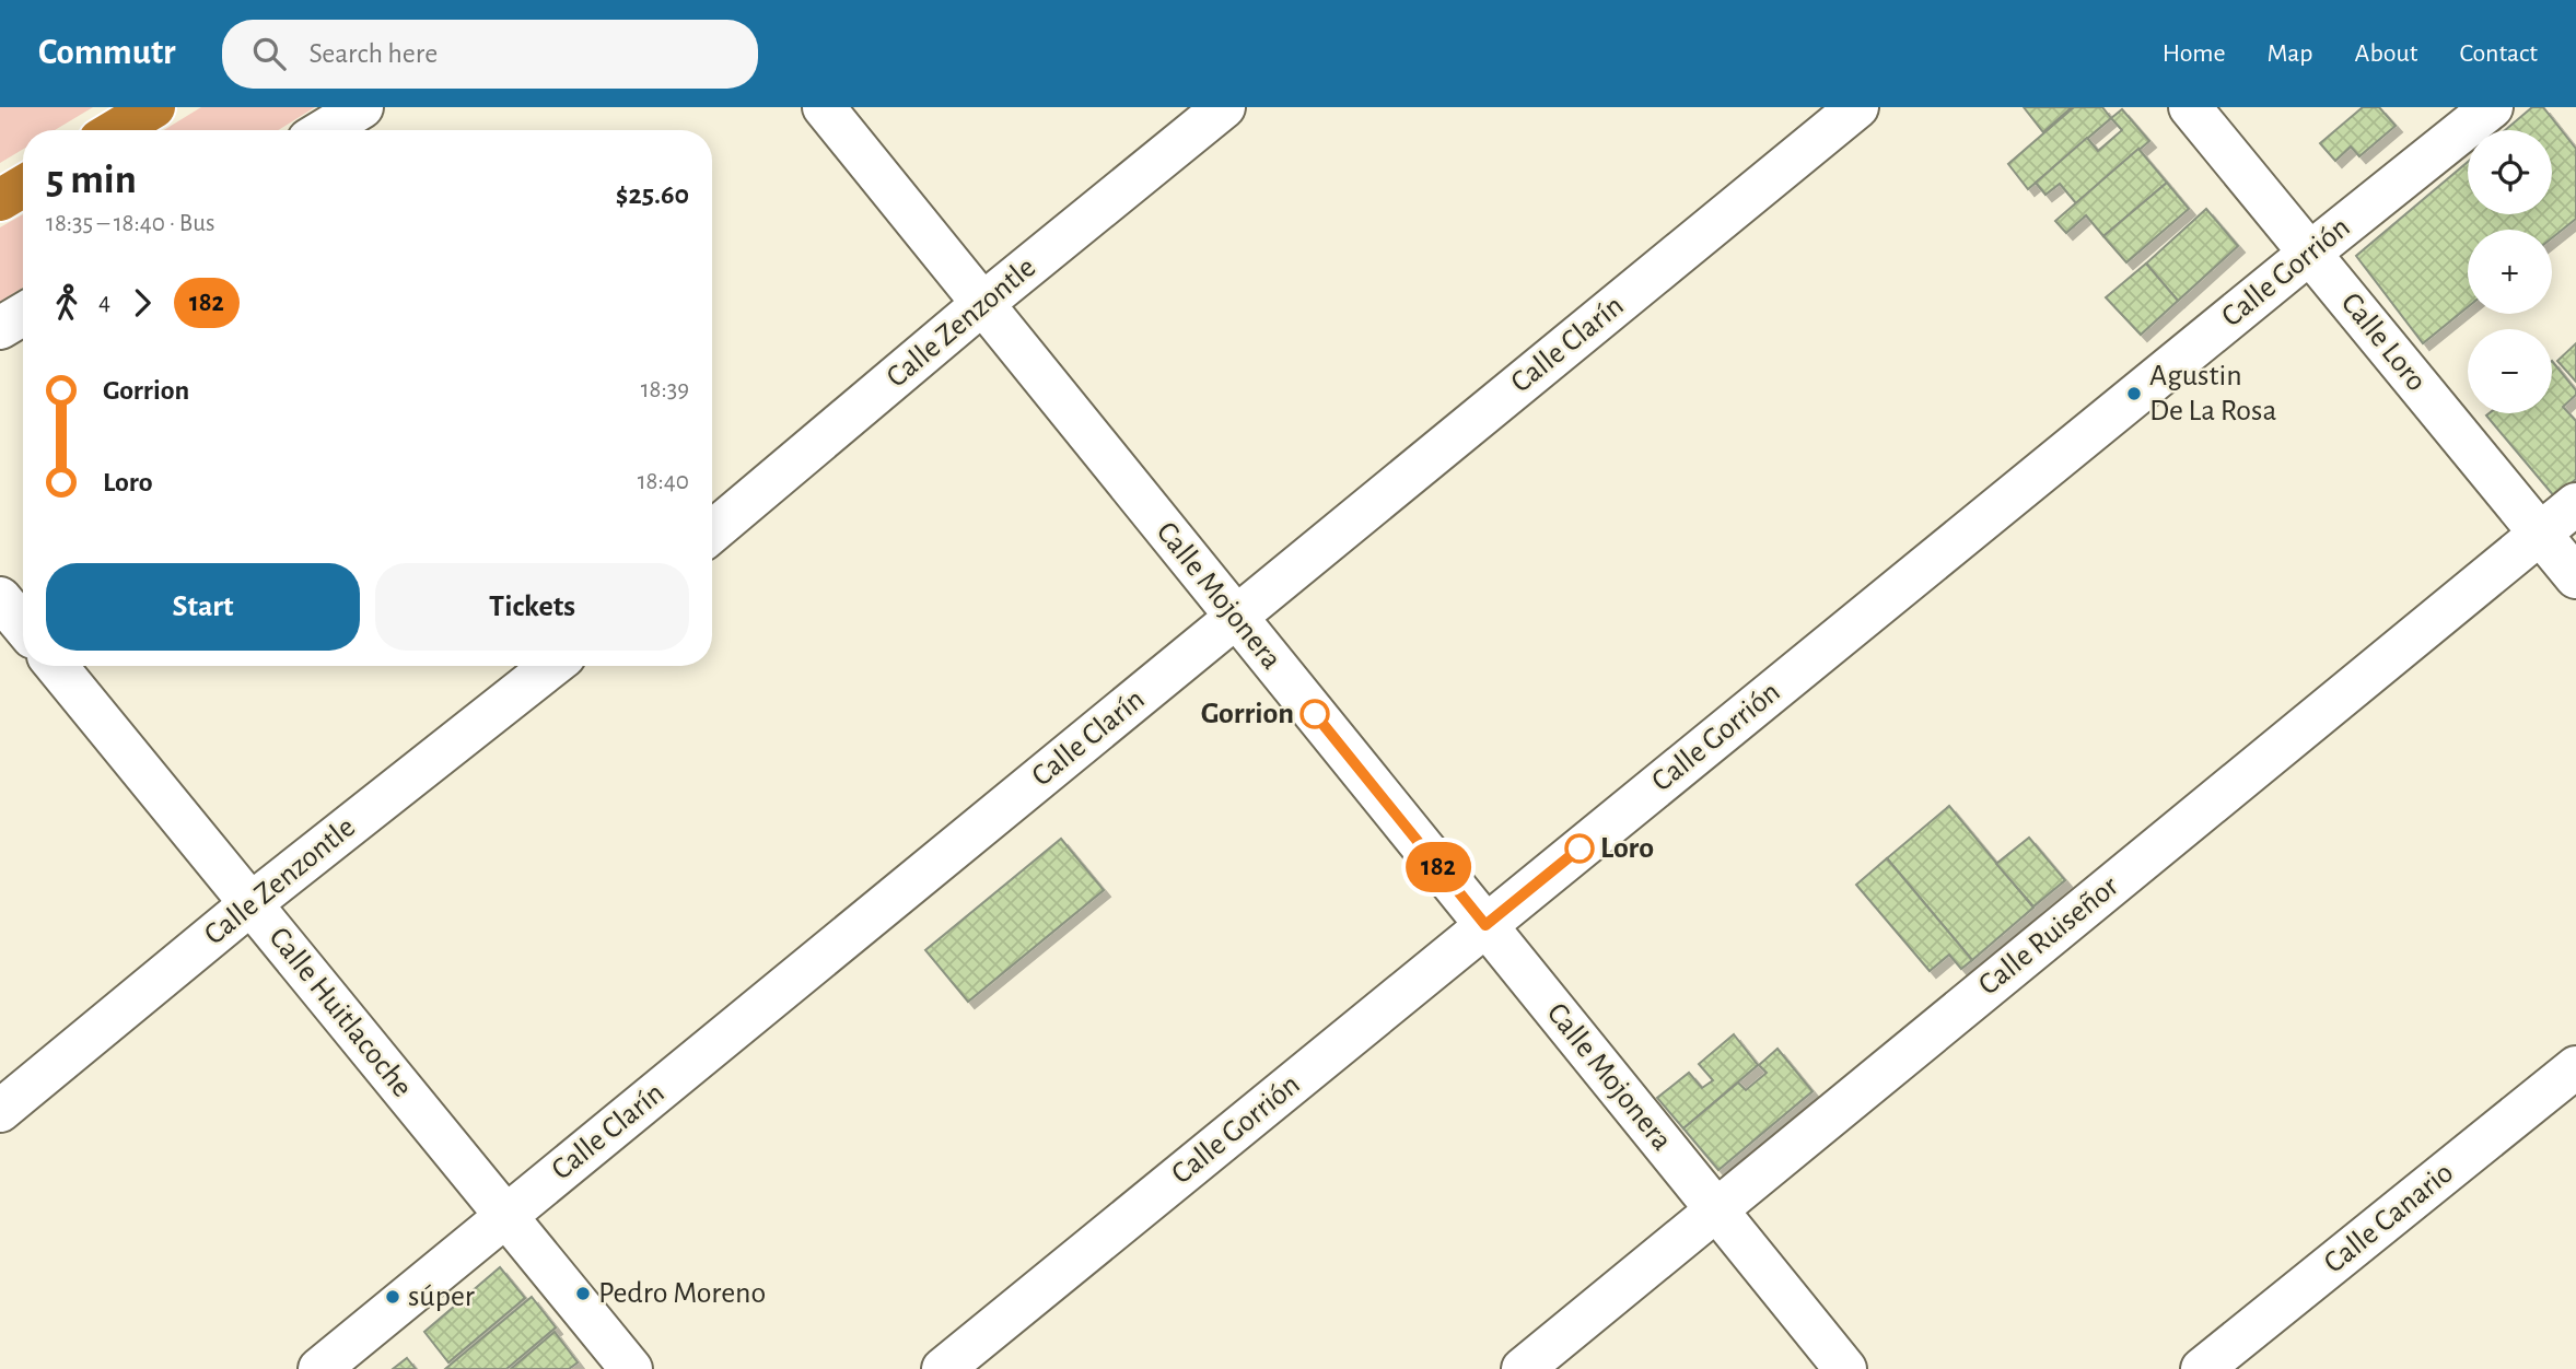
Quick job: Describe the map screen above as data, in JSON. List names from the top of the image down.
{
  "streets": {
    "street": [
      "Calle Gorrión",
      "Calle Zenzontle",
      "Calle Loro",
      "Calle Clarín",
      "Calle Mojonera",
      "Calle Ruiseñor",
      "Calle Huitlacoche",
      "Calle Canario"
    ]
  },
  "crossings": [
    ["Calle Gorrión", "Calle Loro"],
    ["Calle Gorrión", "Calle Mojonera"],
    ["Calle Zenzontle", "Calle Mojonera"],
    ["Calle Zenzontle", "Calle Huitlacoche"],
    ["Calle Loro", "Calle Ruiseñor"],
    ["Calle Clarín", "Calle Mojonera"],
    ["Calle Clarín", "Calle Huitlacoche"],
    ["Calle Mojonera", "Calle Ruiseñor"]
  ],
  "places": [
    "Agustin De La Rosa",
    "Gorrion",
    "Loro",
    "Pedro Moreno",
    "súper"
  ],
  "lines": ["bus line 182"],
  "page": {
    "header": "Commutr",
    "search": "Search here",
    "nav": [
      "Home",
      "Map",
      "About",
      "Contact"
    ],
    "on_map": "182",
    "map_buttons": ["+", "−"],
    "heading": ["5 min", "18:35 – 18:40 · Bus", "$25.60"],
    "legs": ["4", "182"],
    "list": [
      {
        "name": "Gorrion",
        "value": "18:39"
      },
      {
        "name": "Loro",
        "value": "18:40"
      }
    ],
    "buttons": ["Start", "Tickets"]
  }
}
